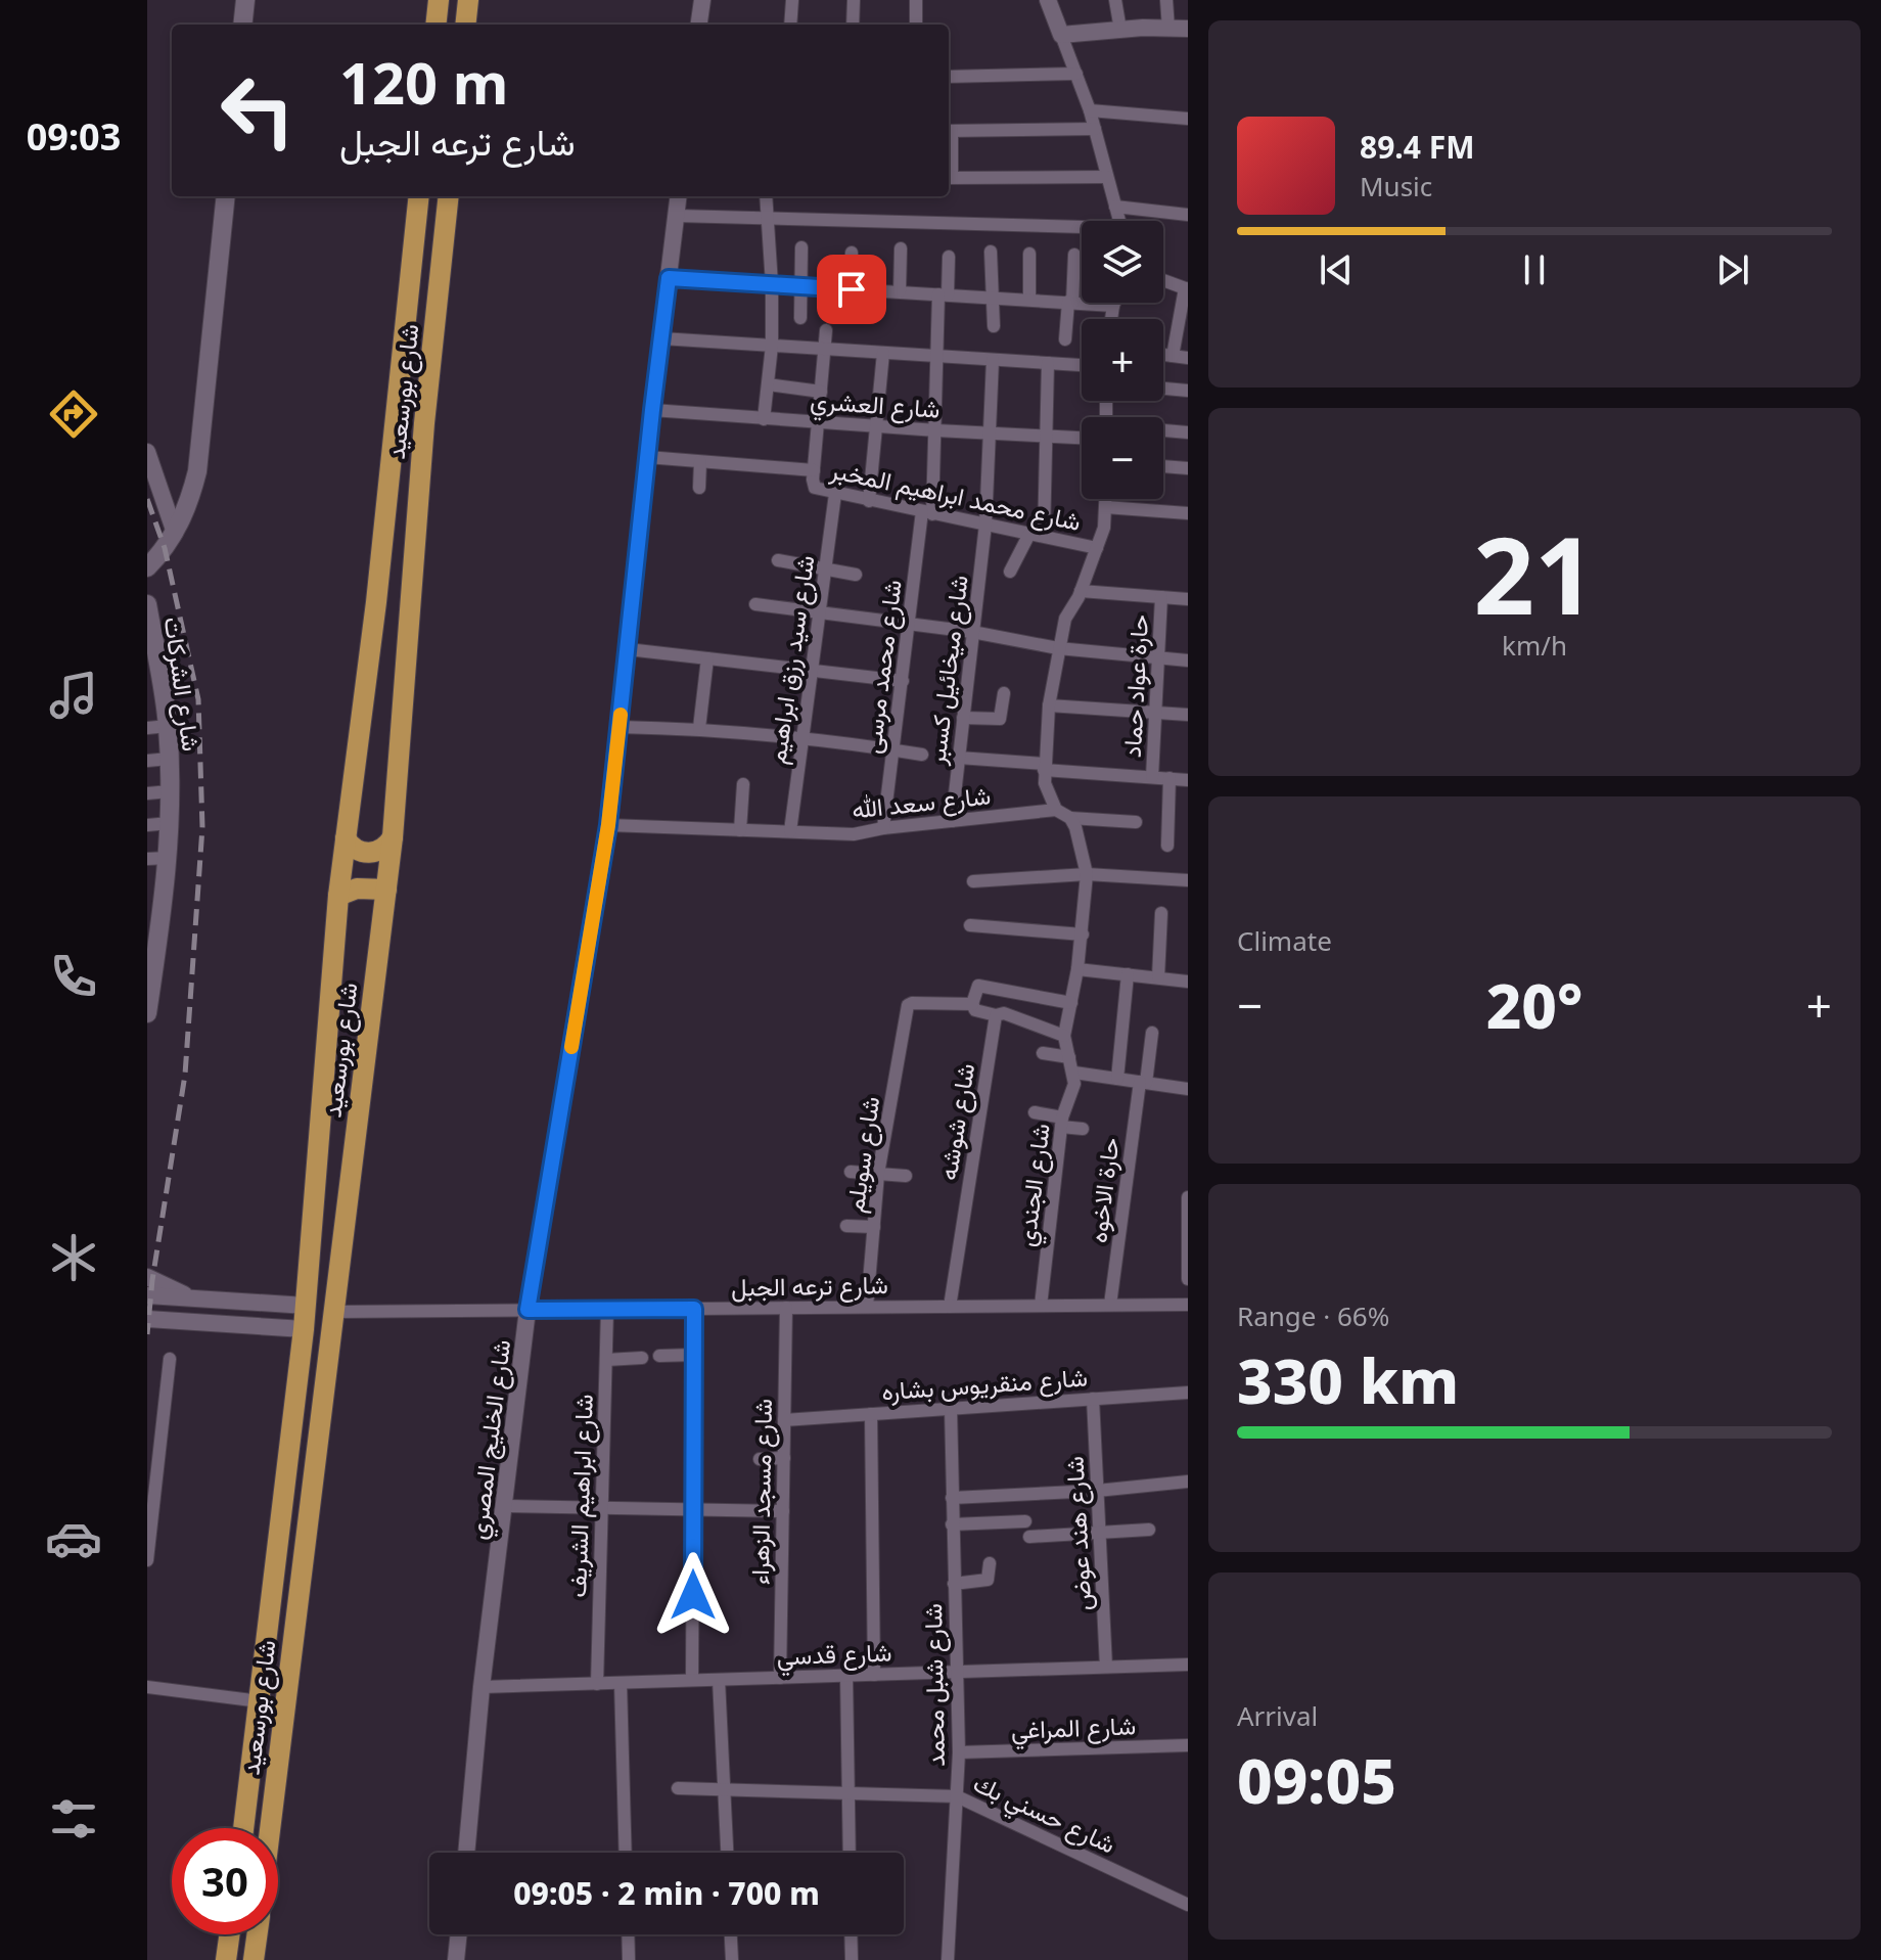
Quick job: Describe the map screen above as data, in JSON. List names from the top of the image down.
{
  "streets": {
    "main road": ["شارع بورسعيد", "شارع الشركات"],
    "street": [
      "شارع العشري",
      "شارع محمد ابراهيم المخبر",
      "شارع سيد رزق ابراهيم",
      "شارع محمد مرسى",
      "شارع ميخائيل كسبر",
      "حارة عواد حماد",
      "شارع سعد الله",
      "شارع شوشه",
      "شارع سويلم",
      "شارع الجندي",
      "حارة الاخوه",
      "شارع ترعه الجبل",
      "شارع منقريوس بشاره",
      "شارع الخليج المصري",
      "شارع مسجد الزهراء",
      "شارع ابراهيم الشريف",
      "شارع هند عوض",
      "شارع قدسي",
      "شارع شبل محمد",
      "شارع المراغي",
      "شارع حسني بك"
    ]
  },
  "crossings": [
    ["شارع بورسعيد", "شارع ترعه الجبل"],
    ["شارع العشري", "شارع محمد مرسى"],
    ["شارع العشري", "شارع ميخائيل كسبر"],
    ["شارع العشري", "شارع الخليج المصري"],
    ["شارع محمد ابراهيم المخبر", "شارع سيد رزق ابراهيم"],
    ["شارع محمد ابراهيم المخبر", "شارع محمد مرسى"],
    ["شارع محمد ابراهيم المخبر", "شارع ميخائيل كسبر"],
    ["شارع سيد رزق ابراهيم", "شارع سعد الله"],
    ["شارع محمد مرسى", "شارع سعد الله"],
    ["شارع ميخائيل كسبر", "شارع سعد الله"],
    ["شارع سعد الله", "شارع الخليج المصري"],
    ["شارع شوشه", "شارع ترعه الجبل"],
    ["شارع سويلم", "شارع ترعه الجبل"],
    ["شارع الجندي", "شارع ترعه الجبل"],
    ["حارة الاخوه", "شارع ترعه الجبل"],
    ["شارع ترعه الجبل", "شارع الخليج المصري"],
    ["شارع ترعه الجبل", "شارع مسجد الزهراء"],
    ["شارع ترعه الجبل", "شارع ابراهيم الشريف"],
    ["شارع منقريوس بشاره", "شارع مسجد الزهراء"],
    ["شارع منقريوس بشاره", "شارع هند عوض"],
    ["شارع منقريوس بشاره", "شارع شبل محمد"],
    ["شارع الخليج المصري", "شارع قدسي"],
    ["شارع مسجد الزهراء", "شارع قدسي"],
    ["شارع ابراهيم الشريف", "شارع قدسي"],
    ["شارع هند عوض", "شارع قدسي"],
    ["شارع قدسي", "شارع شبل محمد"],
    ["شارع شبل محمد", "شارع المراغي"],
    ["شارع شبل محمد", "شارع حسني بك"]
  ],
  "page": {
    "tabs": "09:03",
    "turn": ["120 m", "شارع ترعه الجبل"],
    "song": ["89.4 FM", "Music"],
    "map_buttons": ["+", "−"],
    "tile": [
      ["21", "km/h"],
      "Climate",
      ["Range · 66%", "330 km"],
      ["Arrival", "09:05"]
    ],
    "heat": ["−", "20°", "+"],
    "limit": "30",
    "trip": "09:05 · 2 min · 700 m"
  }
}
